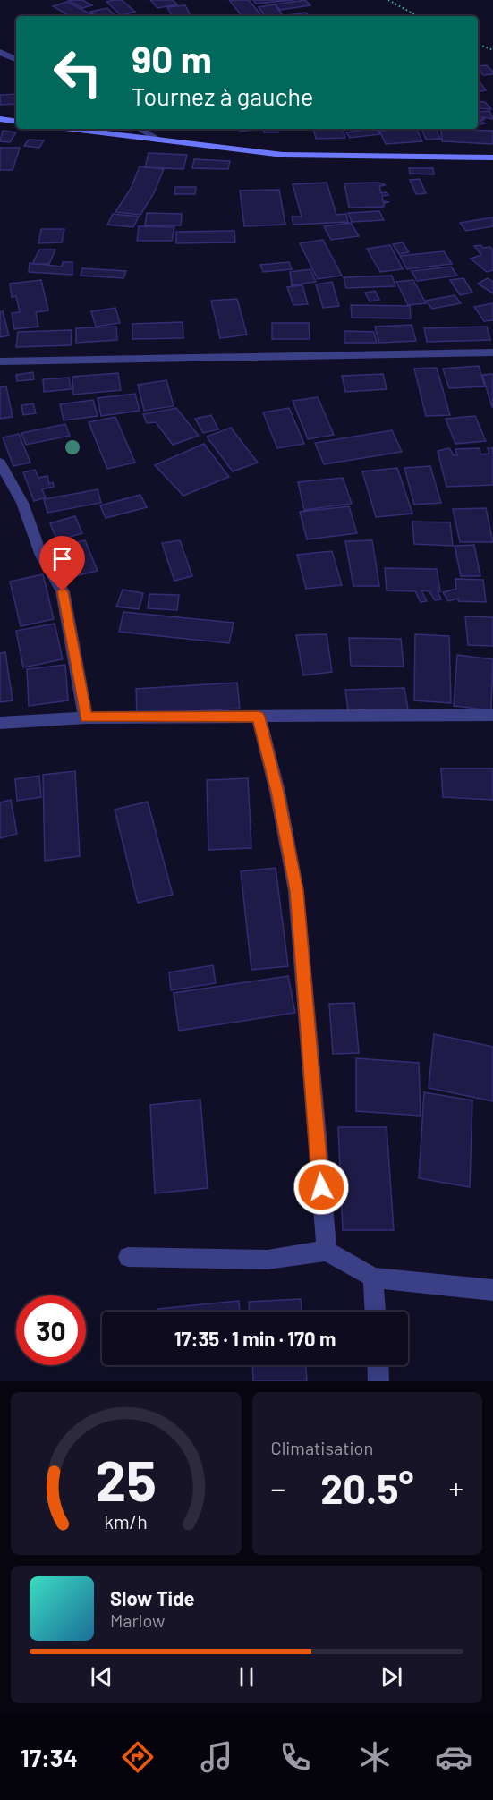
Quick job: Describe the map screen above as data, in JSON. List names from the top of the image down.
{
  "page": {
    "turn": ["90 m", "Tournez à gauche"],
    "limit": "30",
    "trip": "17:35 · 1 min · 170 m",
    "tile": "Climatisation",
    "heat": ["−", "20.5°", "+"],
    "song": ["Slow Tide", "Marlow"],
    "tabs": "17:34",
    "gauge": ["25", "km/h"]
  }
}
